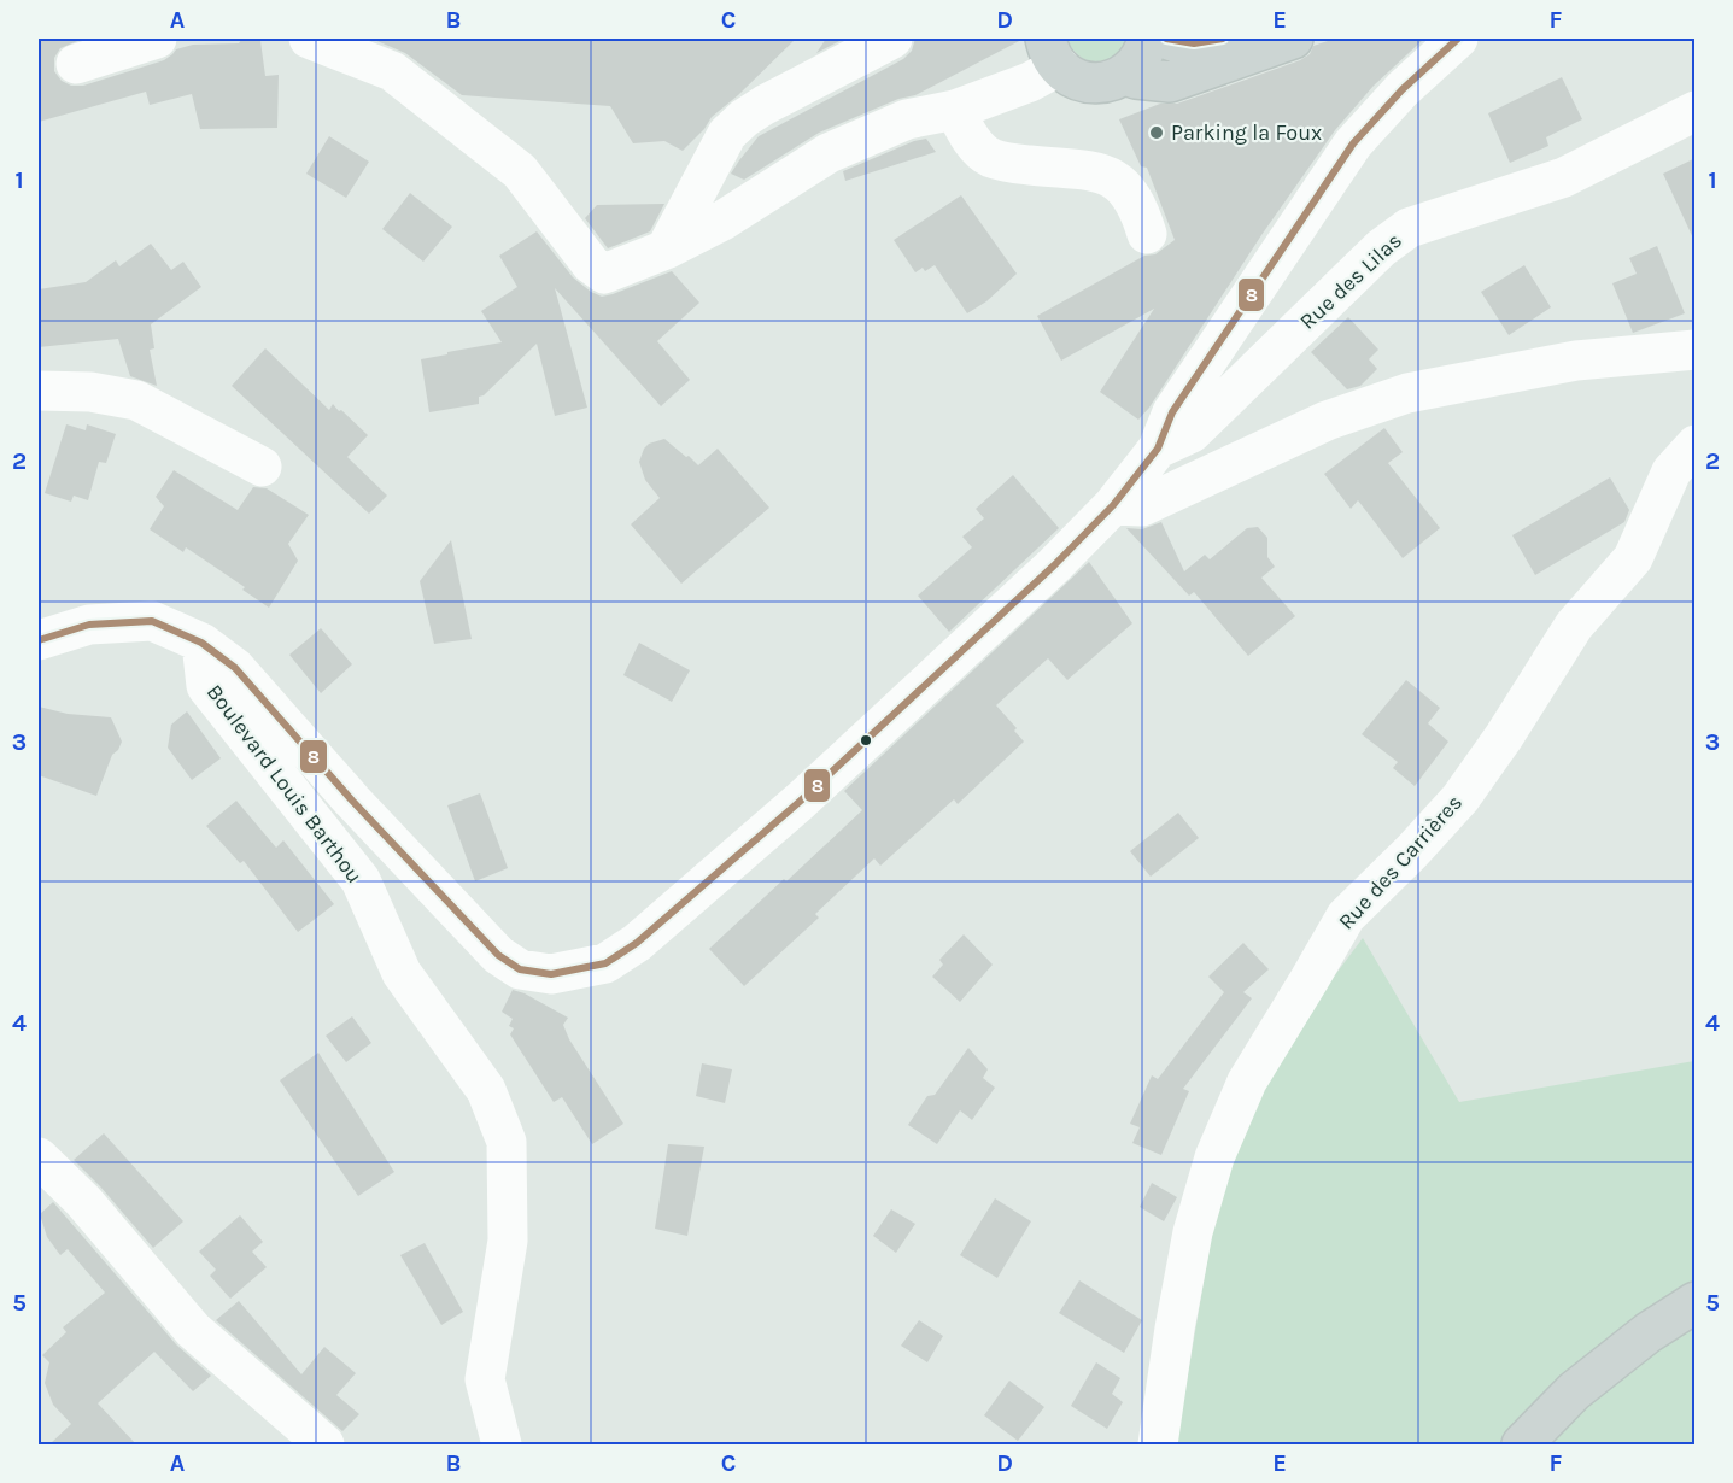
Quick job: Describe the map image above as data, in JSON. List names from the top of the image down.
{
  "streets": {
    "street": ["Rue des Lilas", "Boulevard Louis Barthou", "Rue des Carrières"]
  },
  "places": ["Parking la Foux"],
  "lines": ["transit line 8"],
  "grid": {
    "columns": [
      "A",
      "B",
      "C",
      "D",
      "E",
      "F"
    ],
    "rows": [
      "1",
      "2",
      "3",
      "4",
      "5"
    ]
  }
}
